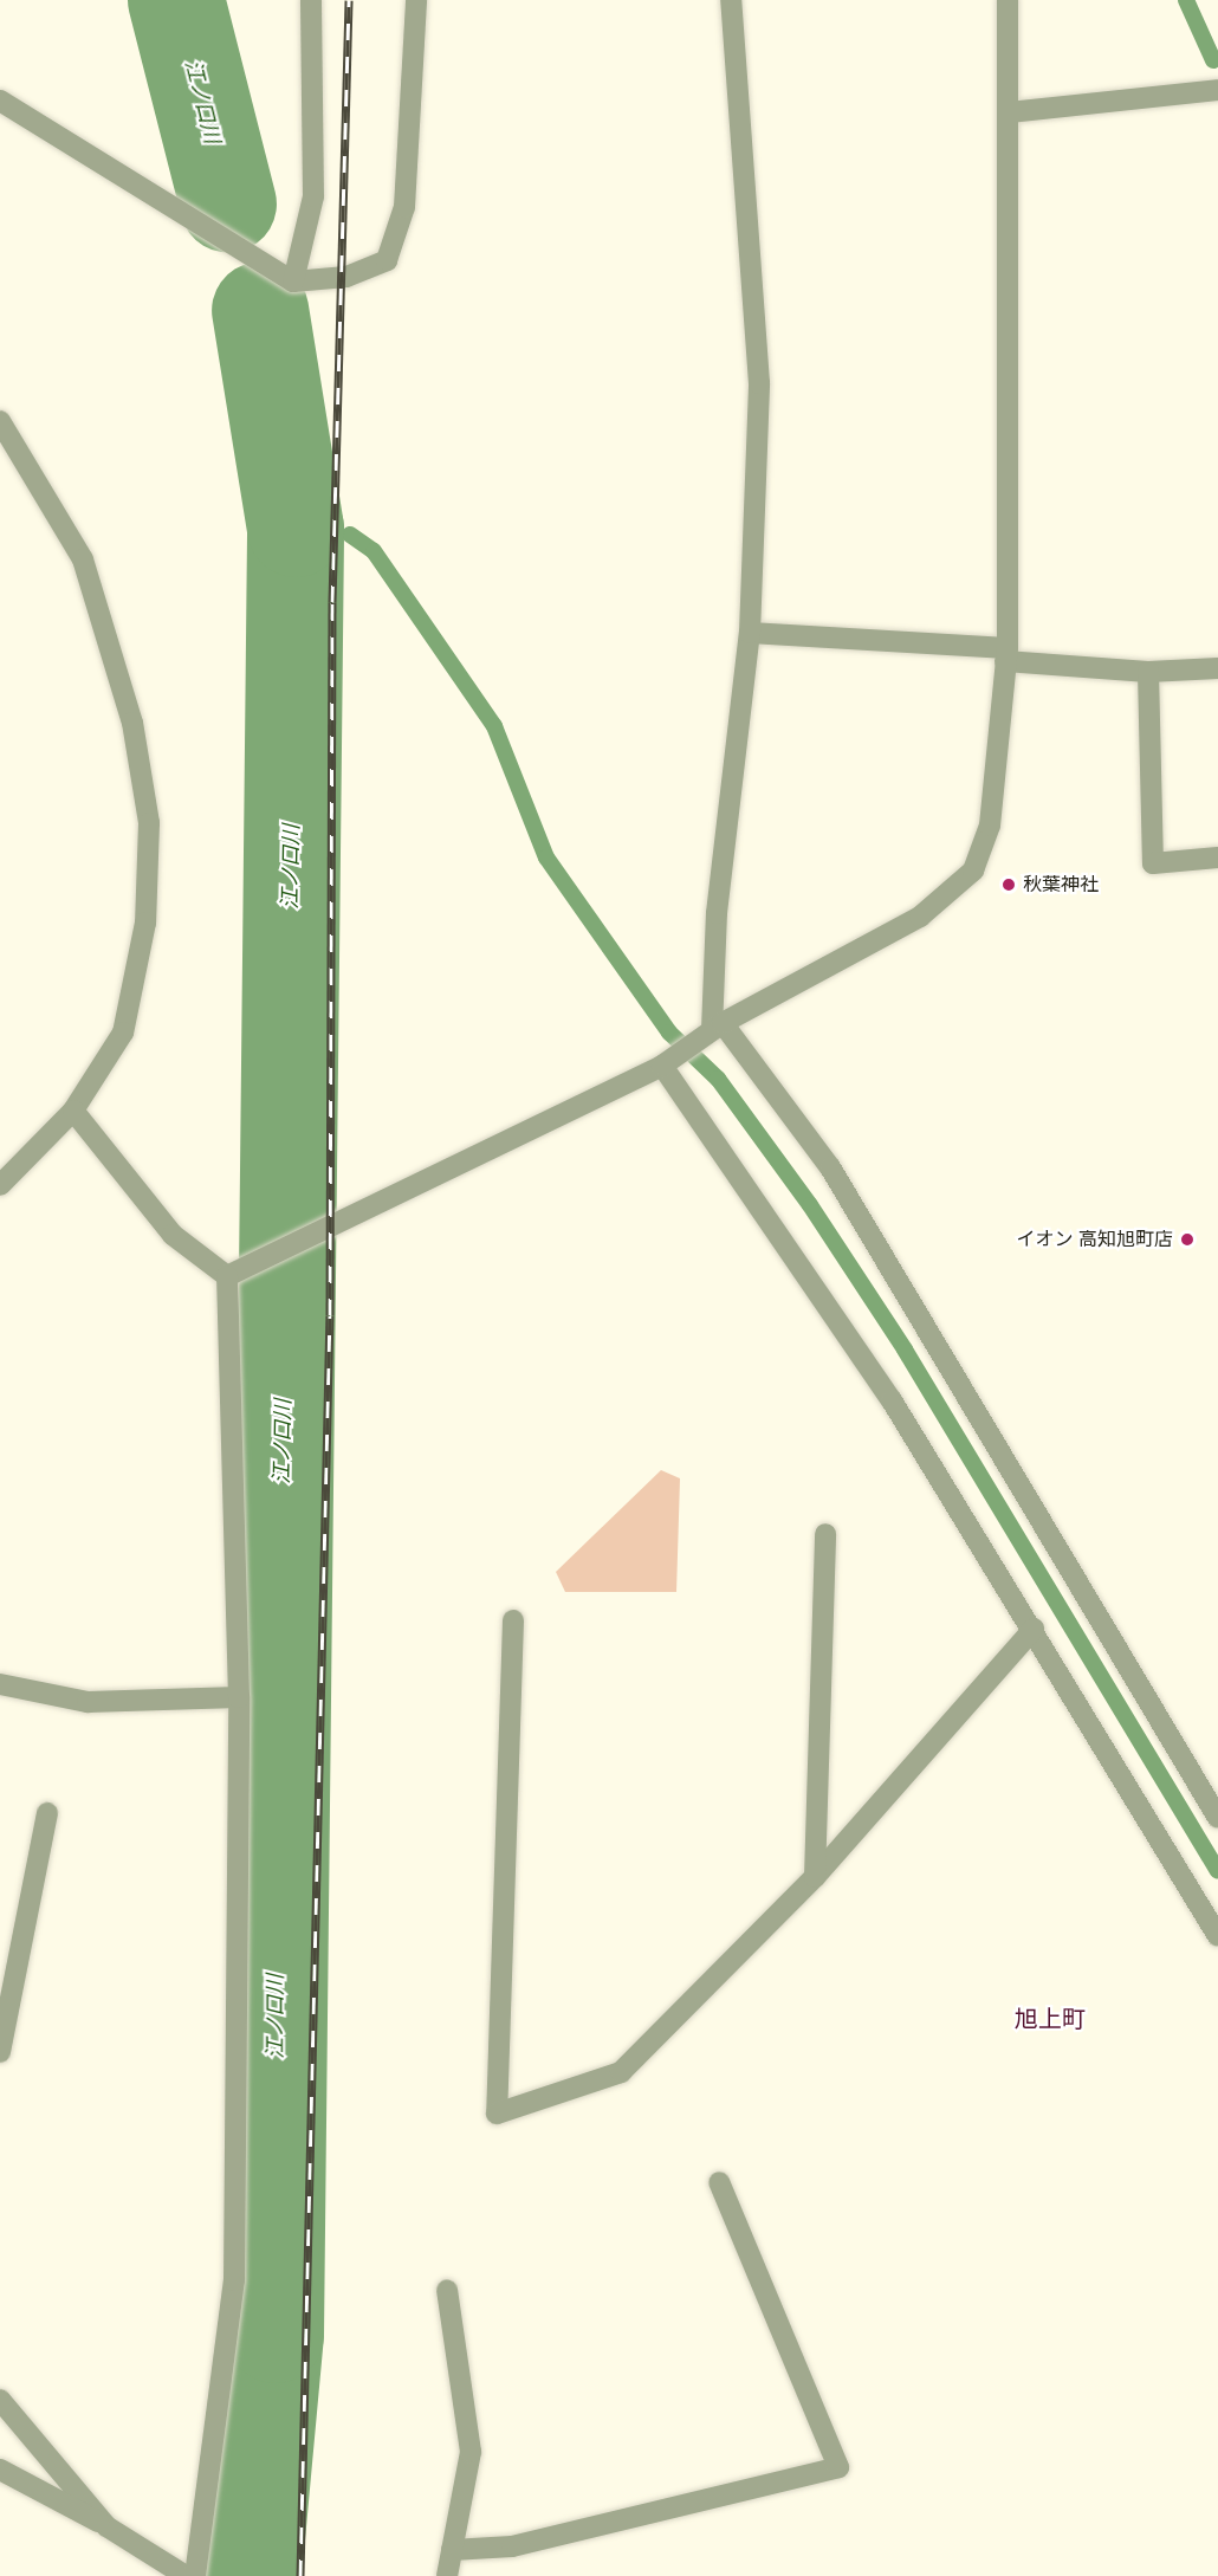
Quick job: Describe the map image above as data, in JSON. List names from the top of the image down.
{
  "districts": ["旭上町"],
  "water": ["江ノ口川"],
  "places": ["秋葉神社", "イオン 高知旭町店"]
}
